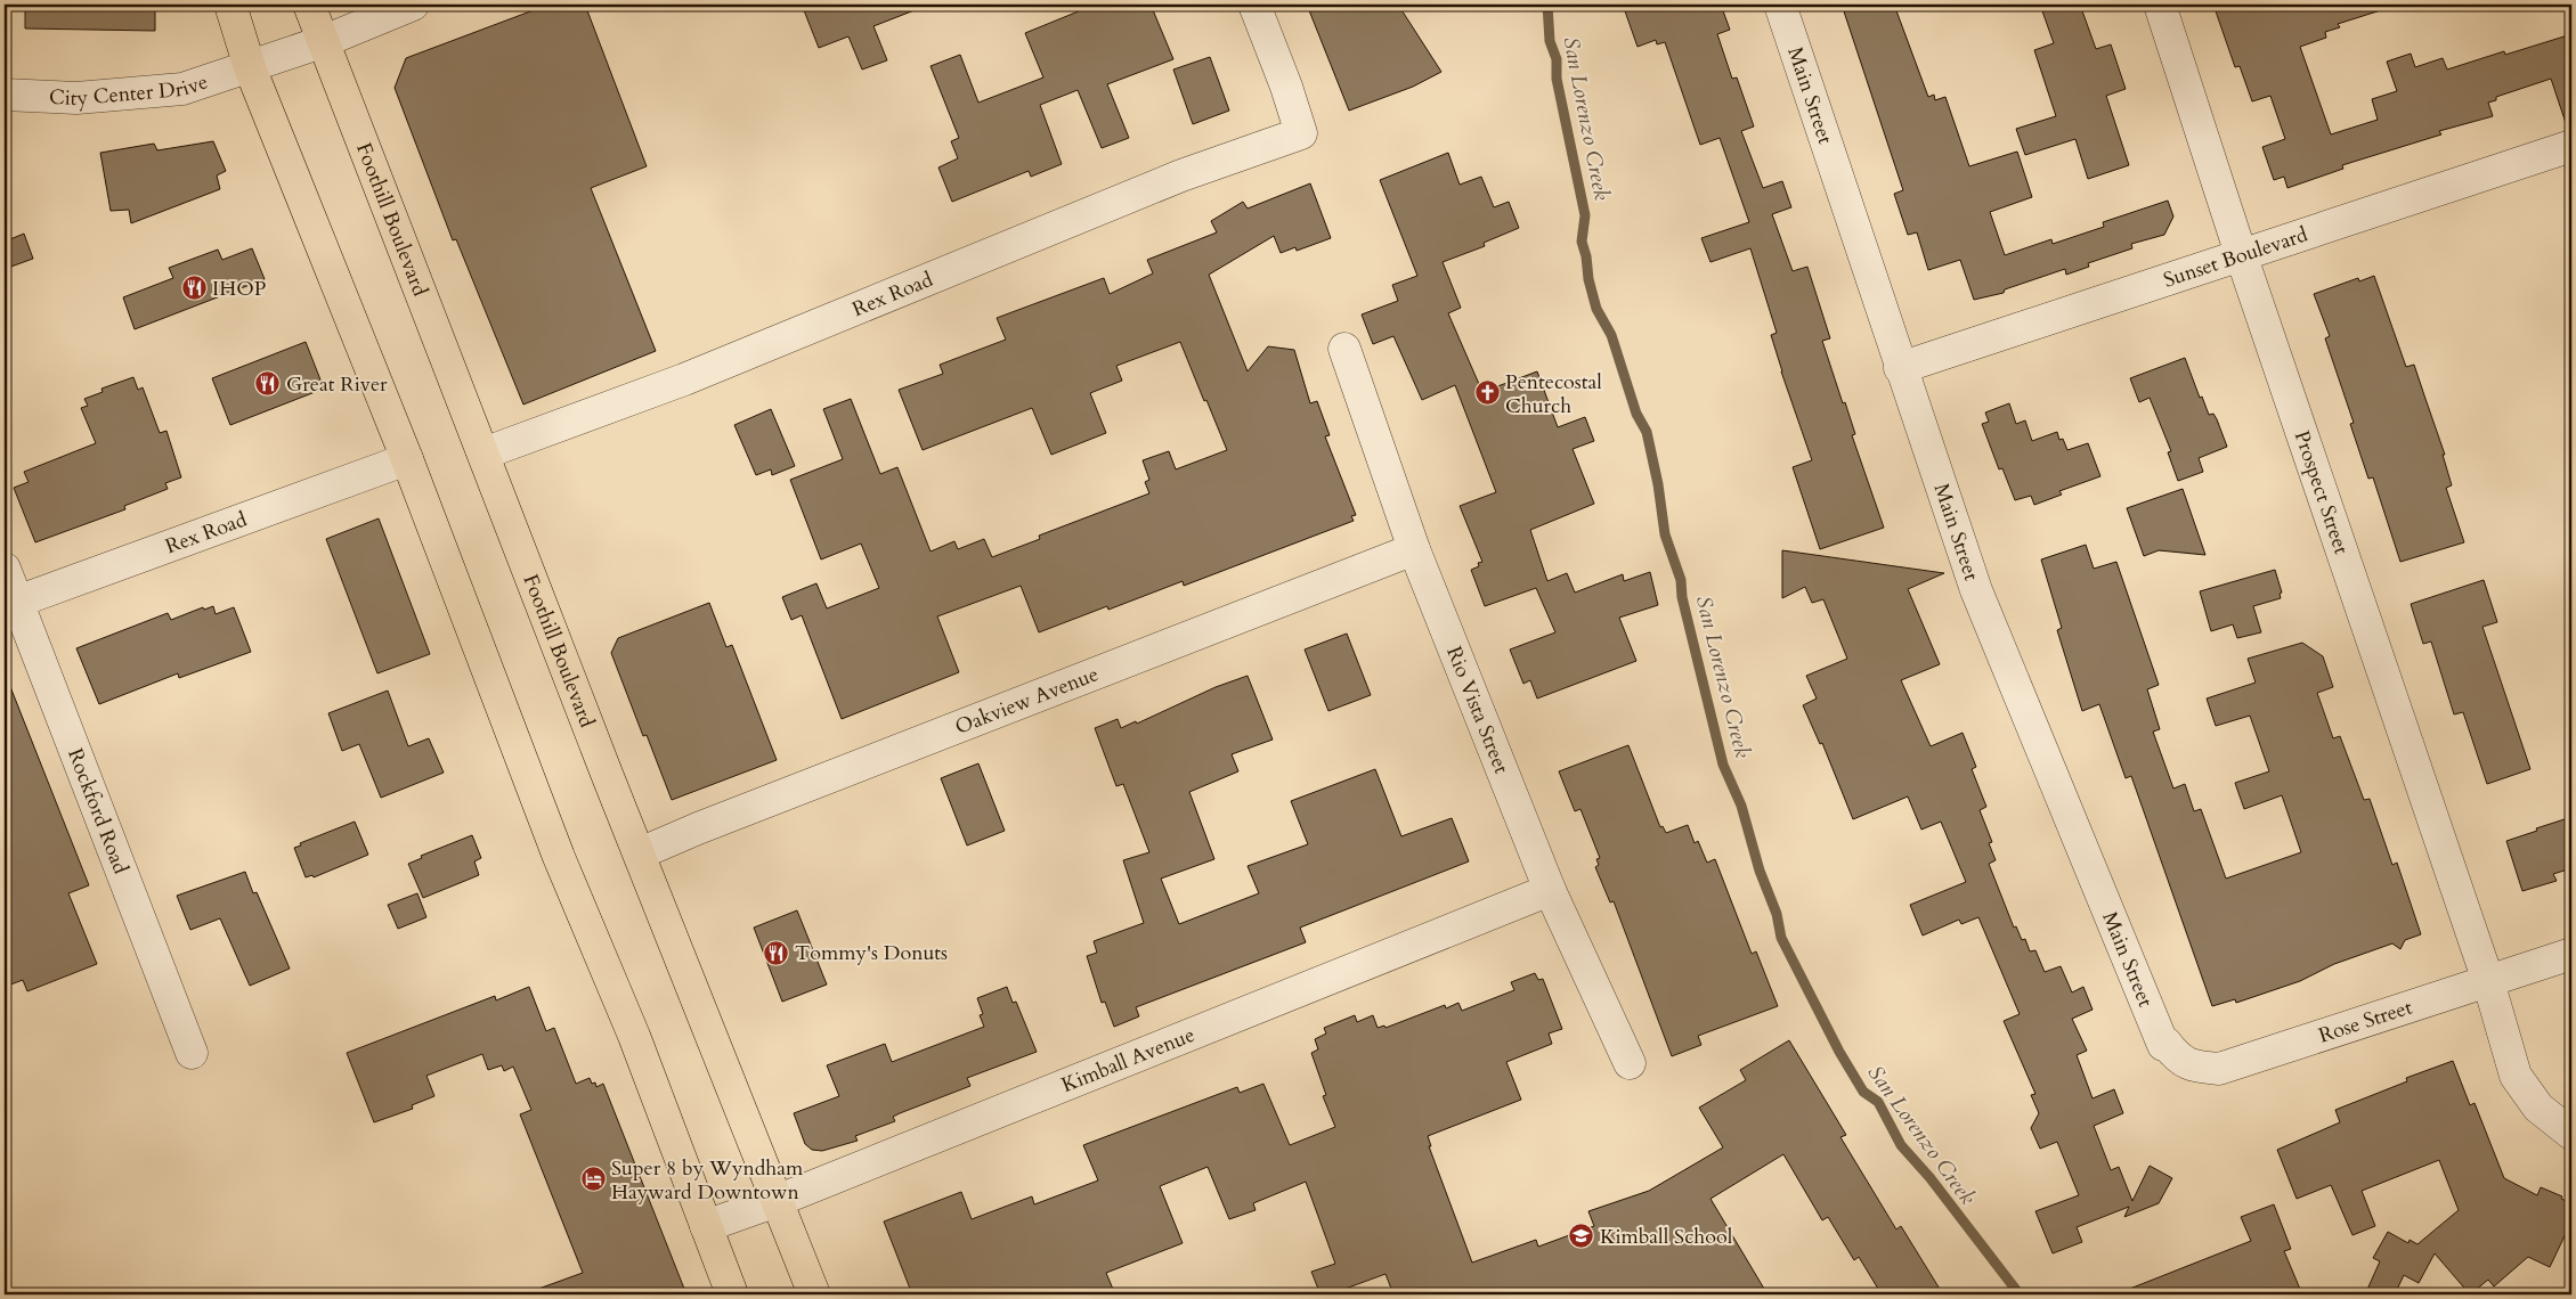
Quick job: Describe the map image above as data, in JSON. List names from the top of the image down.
{
  "streets": {
    "main road": ["Foothill Boulevard"],
    "street": [
      "City Center Drive",
      "Main Street",
      "Sunset Boulevard",
      "Rex Road",
      "Prospect Street",
      "Oakview Avenue",
      "Rio Vista Street",
      "Rockford Road",
      "Rose Street",
      "Kimball Avenue"
    ]
  },
  "crossings": [
    ["City Center Drive", "Foothill Boulevard"],
    ["Main Street", "Sunset Boulevard"],
    ["Main Street", "Rose Street"],
    ["Foothill Boulevard", "Rex Road"],
    ["Foothill Boulevard", "Oakview Avenue"],
    ["Foothill Boulevard", "Kimball Avenue"],
    ["Sunset Boulevard", "Prospect Street"],
    ["Rex Road", "Rockford Road"],
    ["Prospect Street", "Rose Street"],
    ["Oakview Avenue", "Rio Vista Street"],
    ["Rio Vista Street", "Kimball Avenue"]
  ],
  "water": ["San Lorenzo Creek"],
  "places": {
    "restaurant": ["IHOP", "Great River", "Tommy's Donuts"],
    "church": ["Pentecostal Church"],
    "hotel": ["Super 8 by Wyndham Hayward Downtown"],
    "school or university": ["Kimball School"]
  }
}
